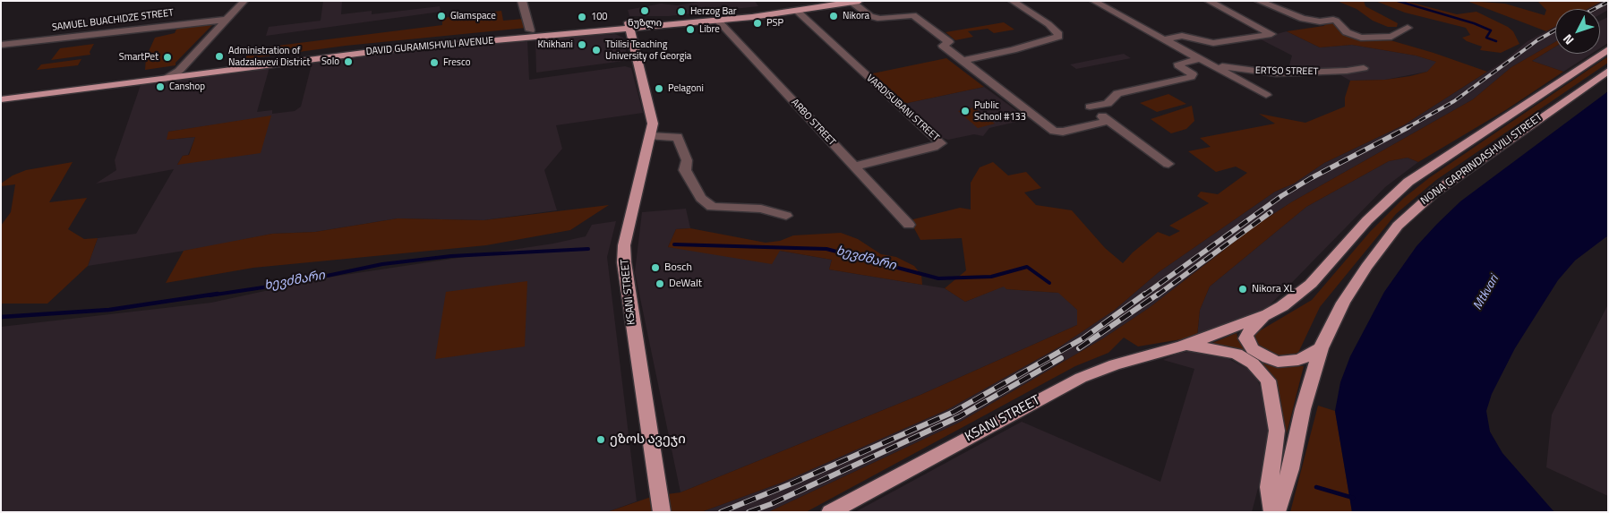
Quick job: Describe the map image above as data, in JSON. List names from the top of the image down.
{
  "streets": {
    "main road": ["DAVID GURAMISHVILI AVENUE", "NONA GAPRINDASHVILI STREET", "KSANI STREET"],
    "street": [
      "SAMUEL BUACHIDZE STREET",
      "ERTSO STREET",
      "VARDISUBANI STREET",
      "ARBO STREET"
    ]
  },
  "crossings": [
    ["DAVID GURAMISHVILI AVENUE", "VARDISUBANI STREET"],
    ["DAVID GURAMISHVILI AVENUE", "ARBO STREET"],
    ["DAVID GURAMISHVILI AVENUE", "KSANI STREET"],
    ["VARDISUBANI STREET", "ARBO STREET"],
    ["NONA GAPRINDASHVILI STREET", "KSANI STREET"]
  ],
  "water": ["ხევძმარი", "Mtkvari"],
  "places": [
    "ნუზლი",
    "Herzog Bar",
    "Glamspace",
    "Nikora",
    "100",
    "PSP",
    "Libre",
    "Khikhani",
    "Tbilisi Teaching University of Georgia",
    "Administration of Nadzalavevi District",
    "SmartPet",
    "Solo",
    "Fresco",
    "Canshop",
    "Pelagoni",
    "Public School #133",
    "Bosch",
    "DeWalt",
    "Nikora XL",
    "ეზოს ავეჯი"
  ],
  "north": "bottom left"
}
